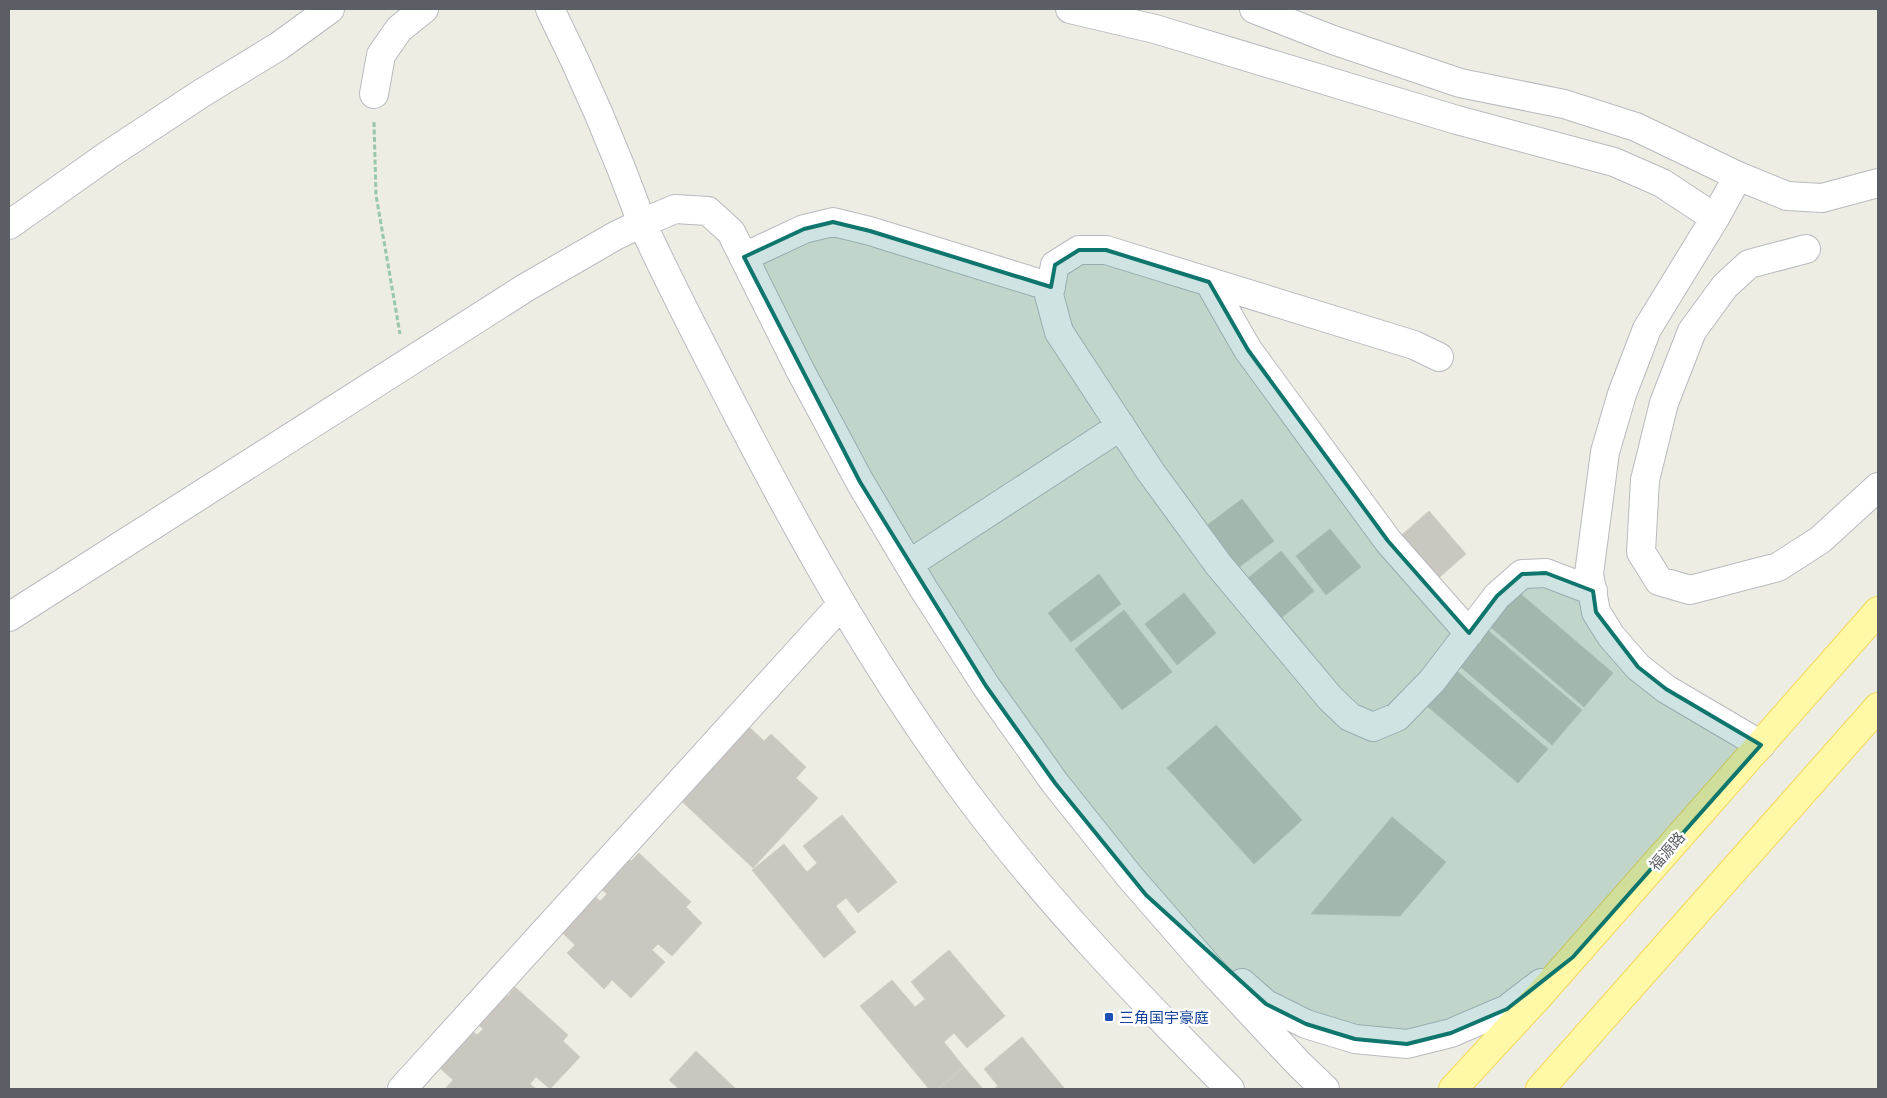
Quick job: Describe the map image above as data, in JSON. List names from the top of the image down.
{
  "streets": {
    "main road": ["福源路"]
  },
  "places": {
    "transit": ["三角国宇豪庭"]
  }
}
